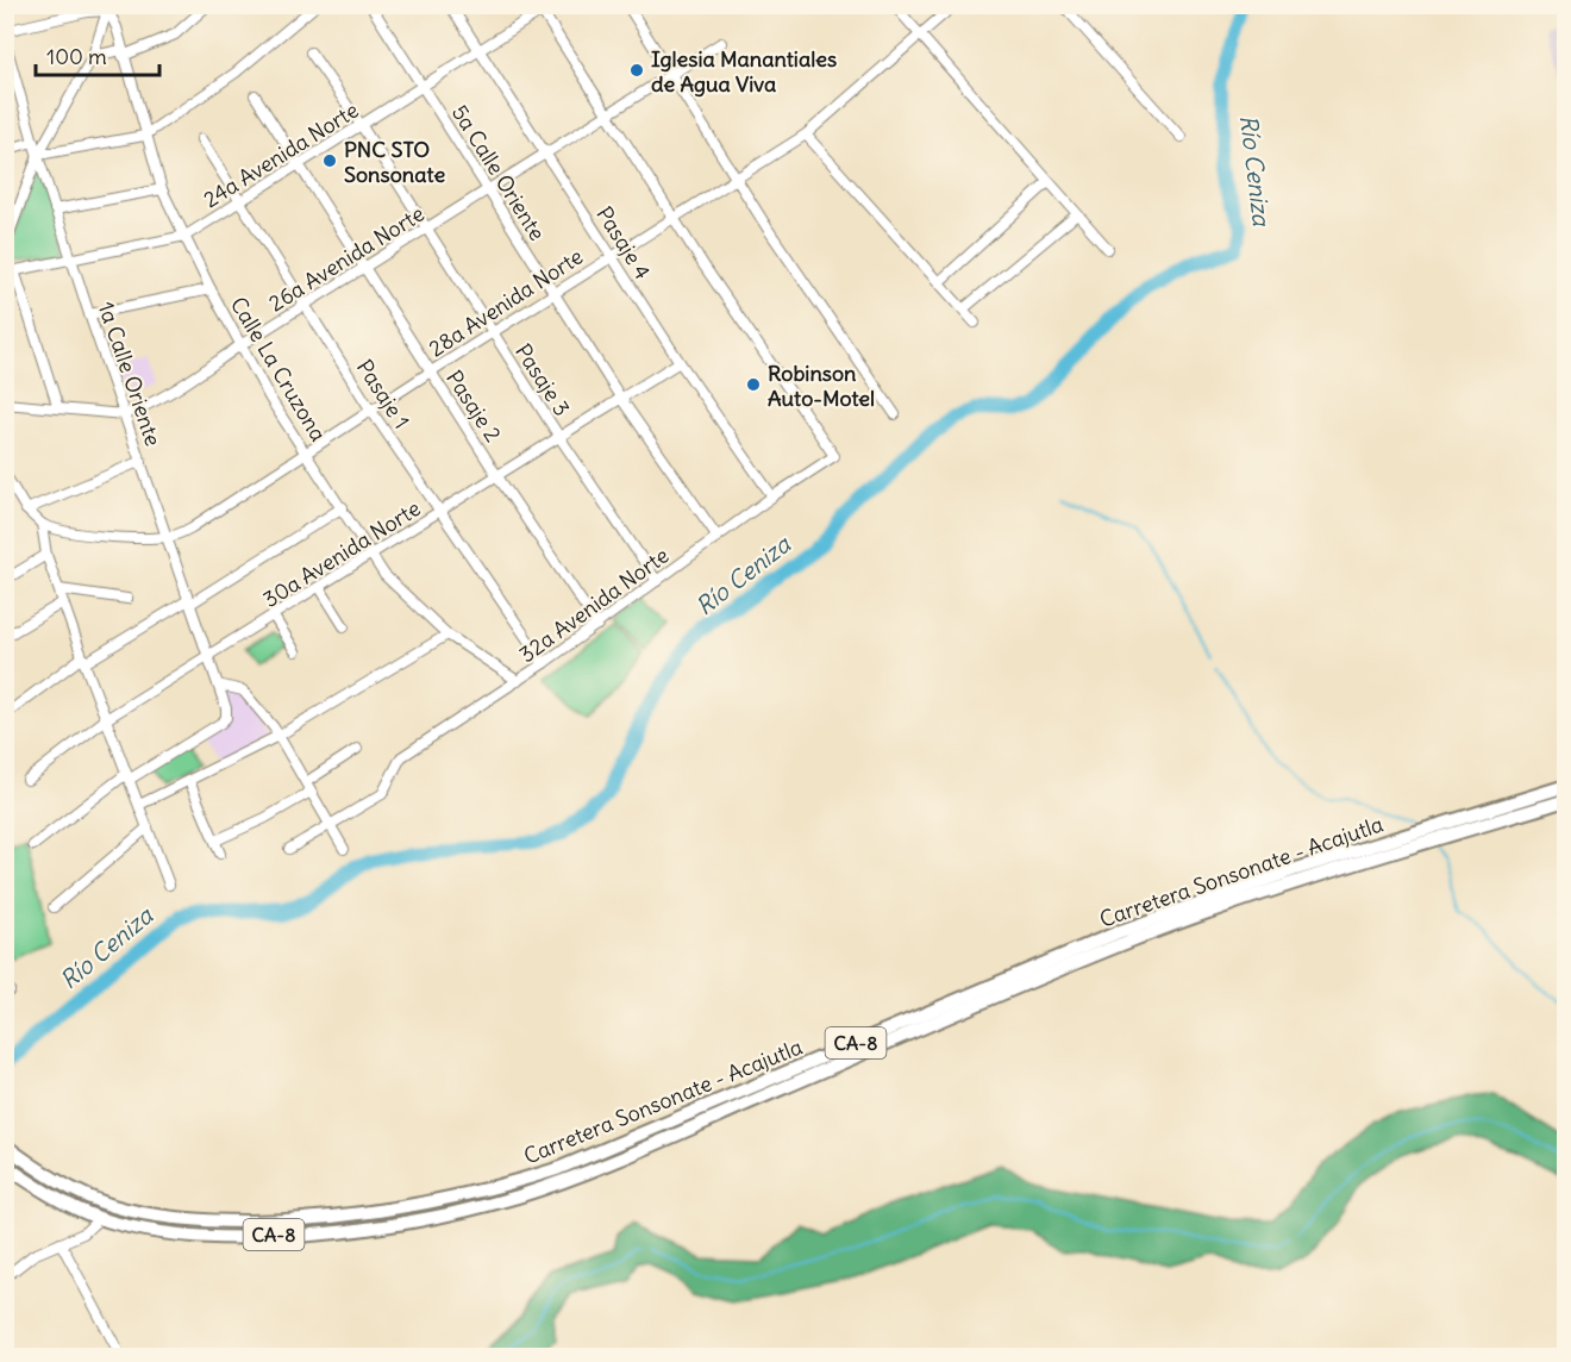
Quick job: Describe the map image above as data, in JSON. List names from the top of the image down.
{
  "streets": {
    "highway": ["Carretera Sonsonate - Acajutla", "CA-8"],
    "street": [
      "24a Avenida Norte",
      "5a Calle Oriente",
      "Pasaje 4",
      "26a Avenida Norte",
      "28a Avenida Norte",
      "Calle La Cruzona",
      "1a Calle Oriente",
      "Pasaje 3",
      "Pasaje 1",
      "Pasaje 2",
      "30a Avenida Norte",
      "32a Avenida Norte"
    ]
  },
  "crossings": [
    ["24a Avenida Norte", "5a Calle Oriente"],
    ["24a Avenida Norte", "Pasaje 4"],
    ["24a Avenida Norte", "Calle La Cruzona"],
    ["24a Avenida Norte", "1a Calle Oriente"],
    ["24a Avenida Norte", "Pasaje 3"],
    ["24a Avenida Norte", "Pasaje 1"],
    ["24a Avenida Norte", "Pasaje 2"],
    ["5a Calle Oriente", "26a Avenida Norte"],
    ["5a Calle Oriente", "28a Avenida Norte"],
    ["5a Calle Oriente", "30a Avenida Norte"],
    ["5a Calle Oriente", "32a Avenida Norte"],
    ["Pasaje 4", "26a Avenida Norte"],
    ["Pasaje 4", "28a Avenida Norte"],
    ["Pasaje 4", "30a Avenida Norte"],
    ["Pasaje 4", "32a Avenida Norte"],
    ["26a Avenida Norte", "Calle La Cruzona"],
    ["26a Avenida Norte", "1a Calle Oriente"],
    ["26a Avenida Norte", "Pasaje 3"],
    ["26a Avenida Norte", "Pasaje 1"],
    ["26a Avenida Norte", "Pasaje 2"],
    ["28a Avenida Norte", "Calle La Cruzona"],
    ["28a Avenida Norte", "1a Calle Oriente"],
    ["28a Avenida Norte", "Pasaje 3"],
    ["28a Avenida Norte", "Pasaje 1"],
    ["28a Avenida Norte", "Pasaje 2"],
    ["28a Avenida Norte", "32a Avenida Norte"],
    ["Calle La Cruzona", "30a Avenida Norte"],
    ["Calle La Cruzona", "32a Avenida Norte"],
    ["1a Calle Oriente", "30a Avenida Norte"],
    ["Pasaje 3", "30a Avenida Norte"],
    ["Pasaje 3", "32a Avenida Norte"],
    ["Pasaje 1", "30a Avenida Norte"],
    ["Pasaje 1", "32a Avenida Norte"],
    ["Pasaje 2", "30a Avenida Norte"],
    ["Pasaje 2", "32a Avenida Norte"]
  ],
  "water": ["Río Ceniza"],
  "places": ["Iglesia Manantiales de Agua Viva", "PNC STO Sonsonate", "Robinson Auto-Motel"],
  "scale_bar": "100 m"
}
